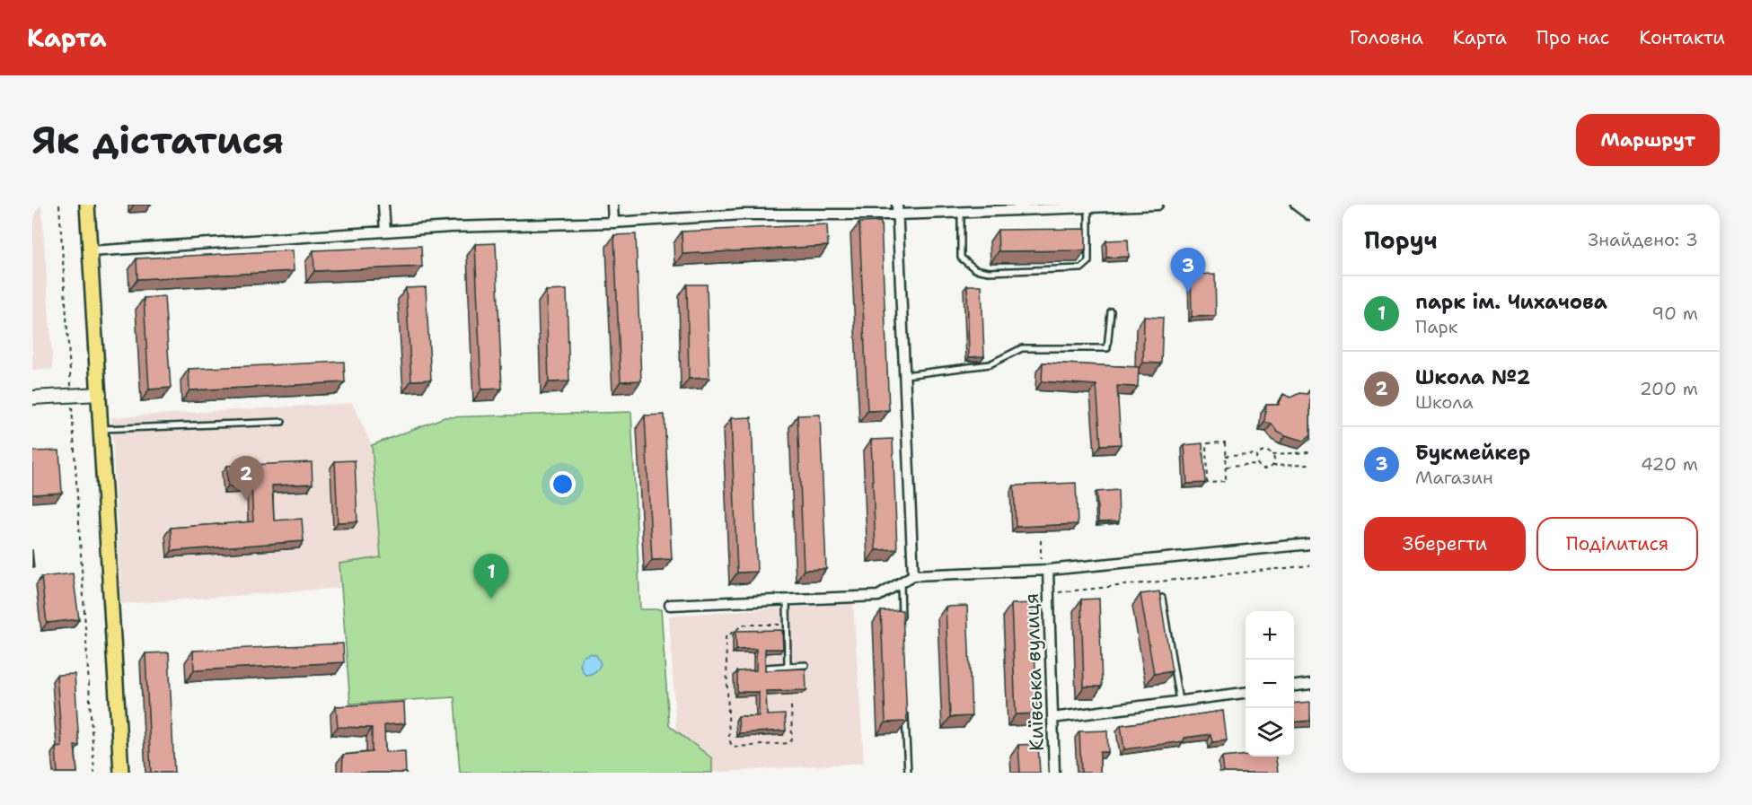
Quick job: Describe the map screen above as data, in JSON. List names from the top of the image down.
{
  "streets": {
    "street": ["Київська вулиця"]
  },
  "page": {
    "header": "Карта",
    "nav": [
      "Головна",
      "Карта",
      "Про нас",
      "Контакти"
    ],
    "buttons": [
      "Маршрут",
      ["Зберегти", "Поділитися"]
    ],
    "title": "Як дістатися",
    "heading": ["Поруч", "Знайдено: 3"],
    "pins": ["3", "2", "1"],
    "list": [
      {
        "mark": "1",
        "name": "парк ім. Чихачова",
        "note": "Парк",
        "value": "90 m"
      },
      {
        "mark": "2",
        "name": "Школа №2",
        "note": "Школа",
        "value": "200 m"
      },
      {
        "mark": "3",
        "name": "Букмейкер",
        "note": "Магазин",
        "value": "420 m"
      }
    ],
    "map_buttons": ["+", "−"]
  }
}
